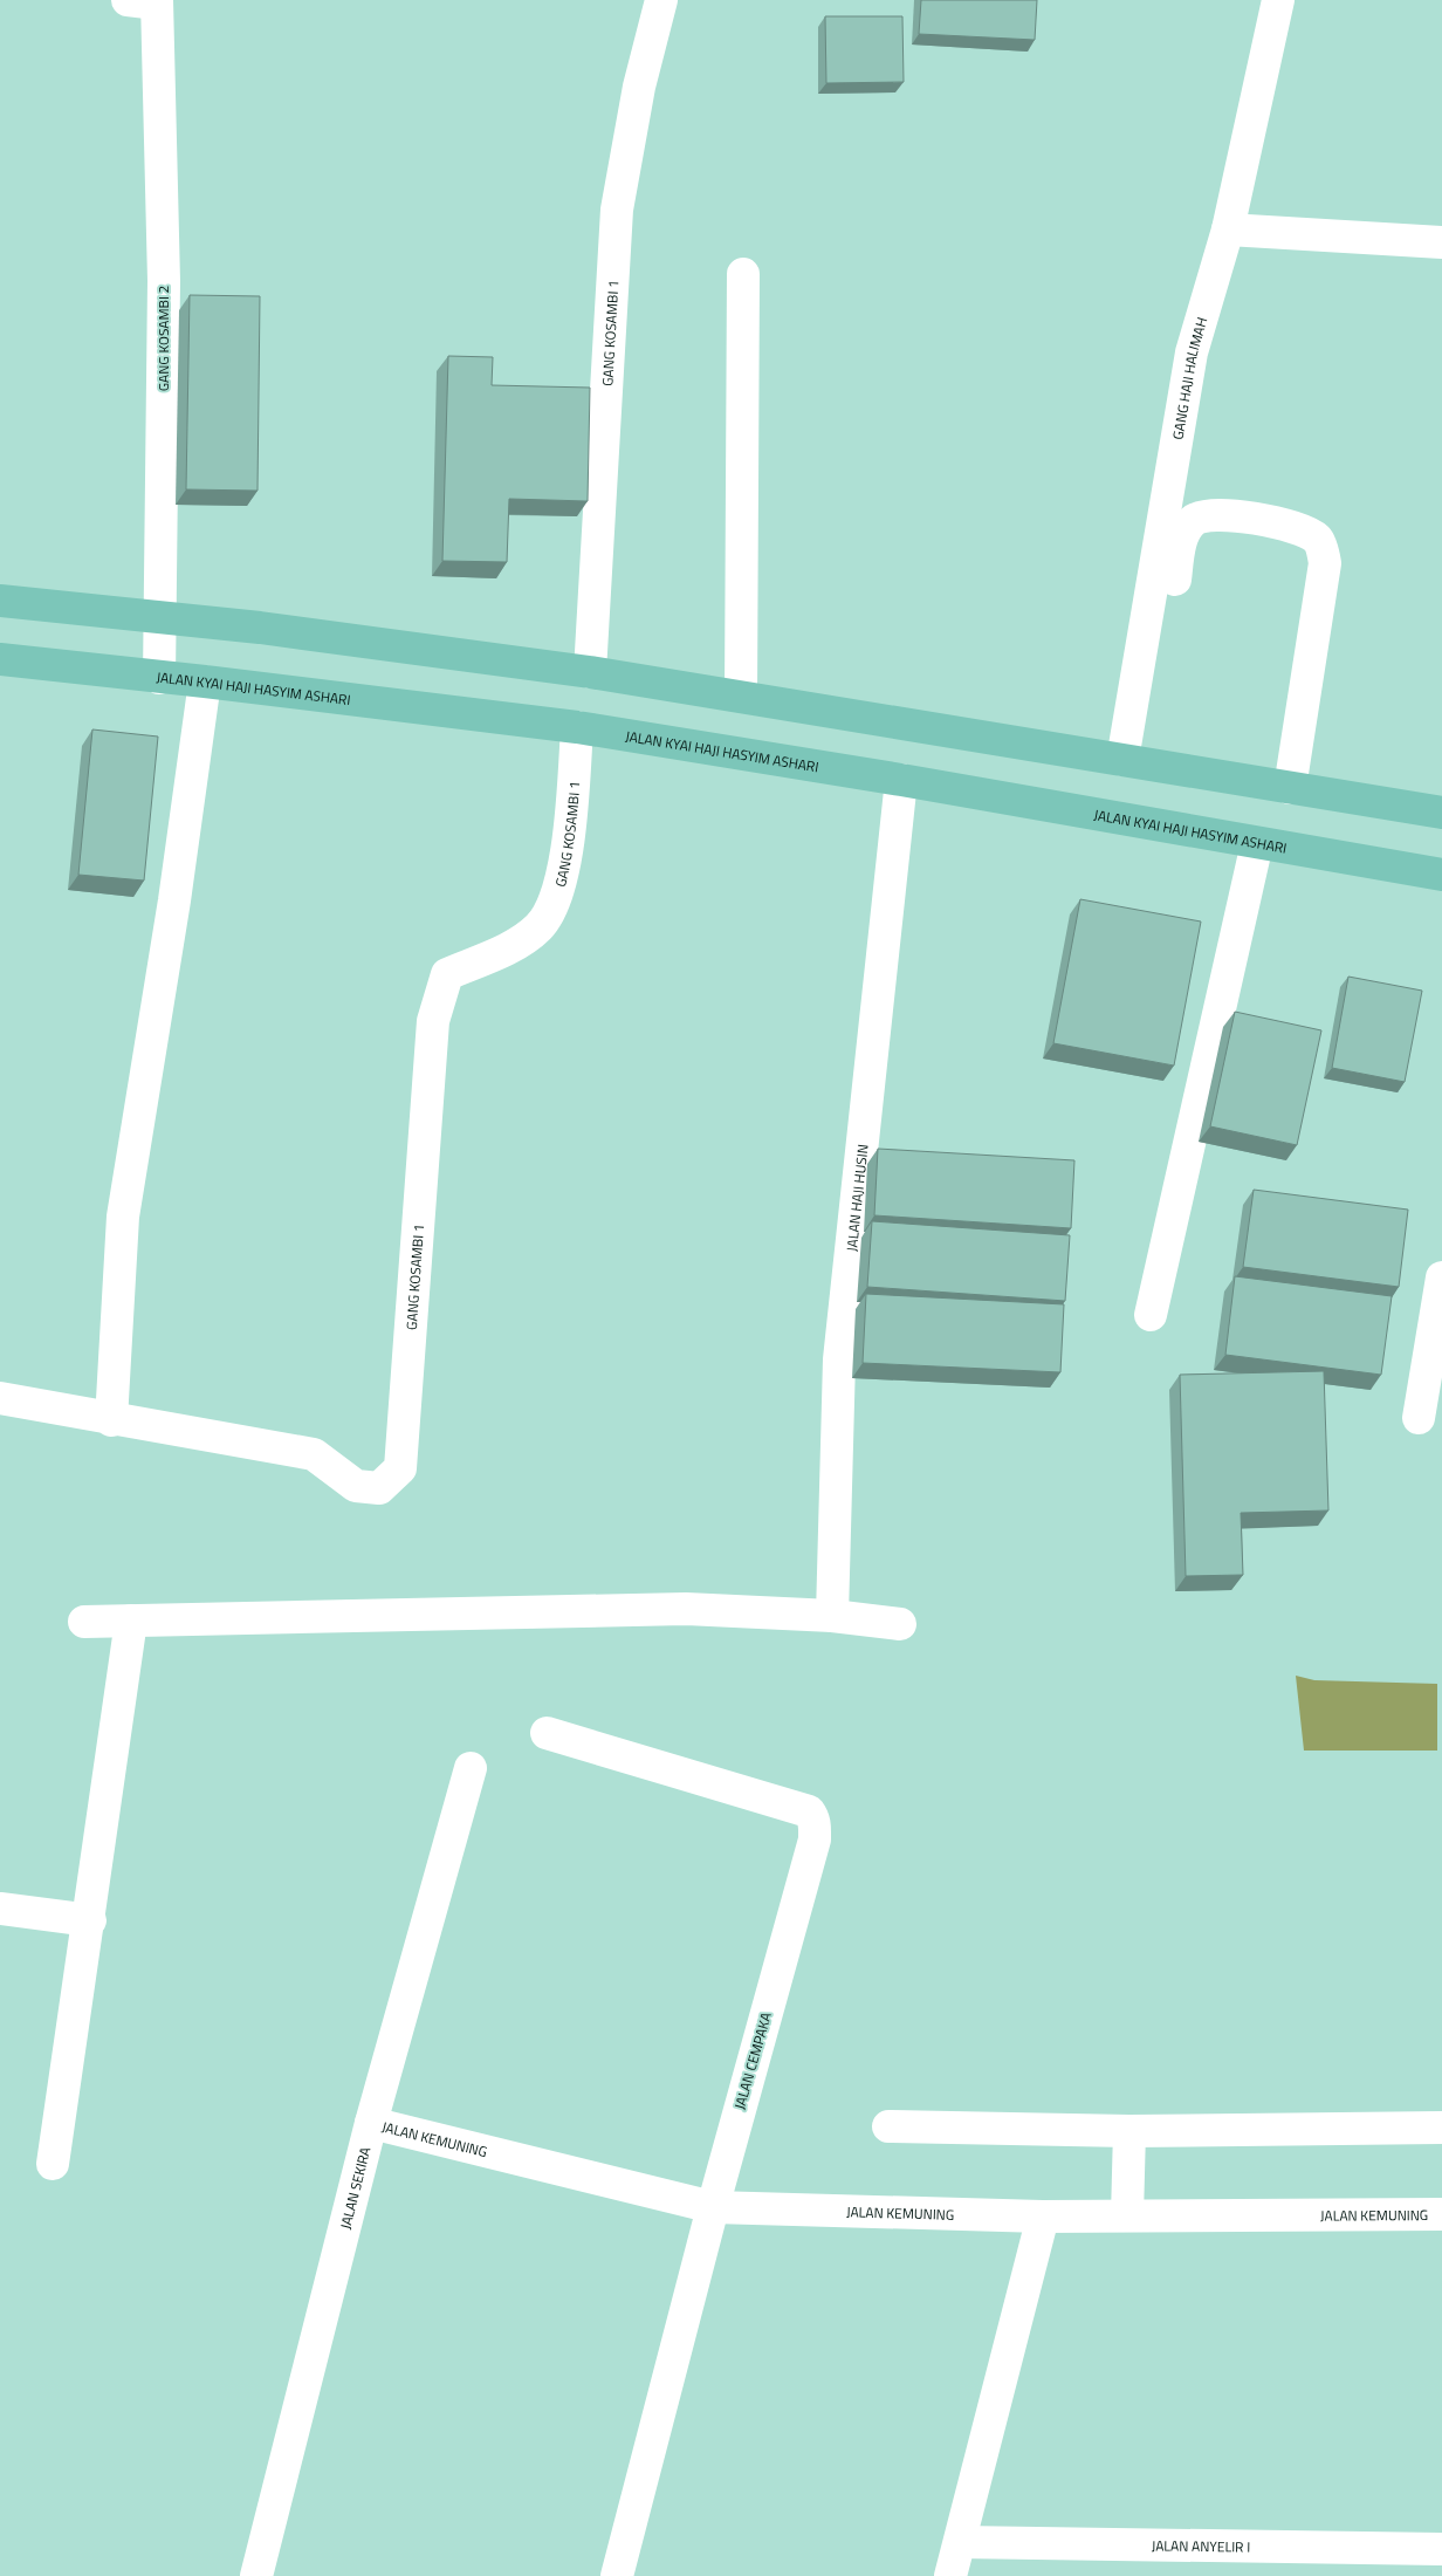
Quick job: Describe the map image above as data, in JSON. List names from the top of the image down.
{
  "streets": {
    "main road": ["JALAN KYAI HAJI HASYIM ASHARI"],
    "street": [
      "GANG KOSAMBI 1",
      "GANG KOSAMBI 2",
      "GANG HAJI HALIMAH",
      "JALAN HAJI HUSIN",
      "JALAN CEMPAKA",
      "JALAN KEMUNING",
      "JALAN SEKIRA",
      "JALAN ANYELIR I"
    ]
  },
  "crossings": [
    ["GANG KOSAMBI 1", "JALAN KYAI HAJI HASYIM ASHARI"],
    ["GANG KOSAMBI 2", "JALAN KYAI HAJI HASYIM ASHARI"],
    ["JALAN KYAI HAJI HASYIM ASHARI", "JALAN HAJI HUSIN"],
    ["JALAN CEMPAKA", "JALAN KEMUNING"],
    ["JALAN KEMUNING", "JALAN SEKIRA"]
  ]
}
